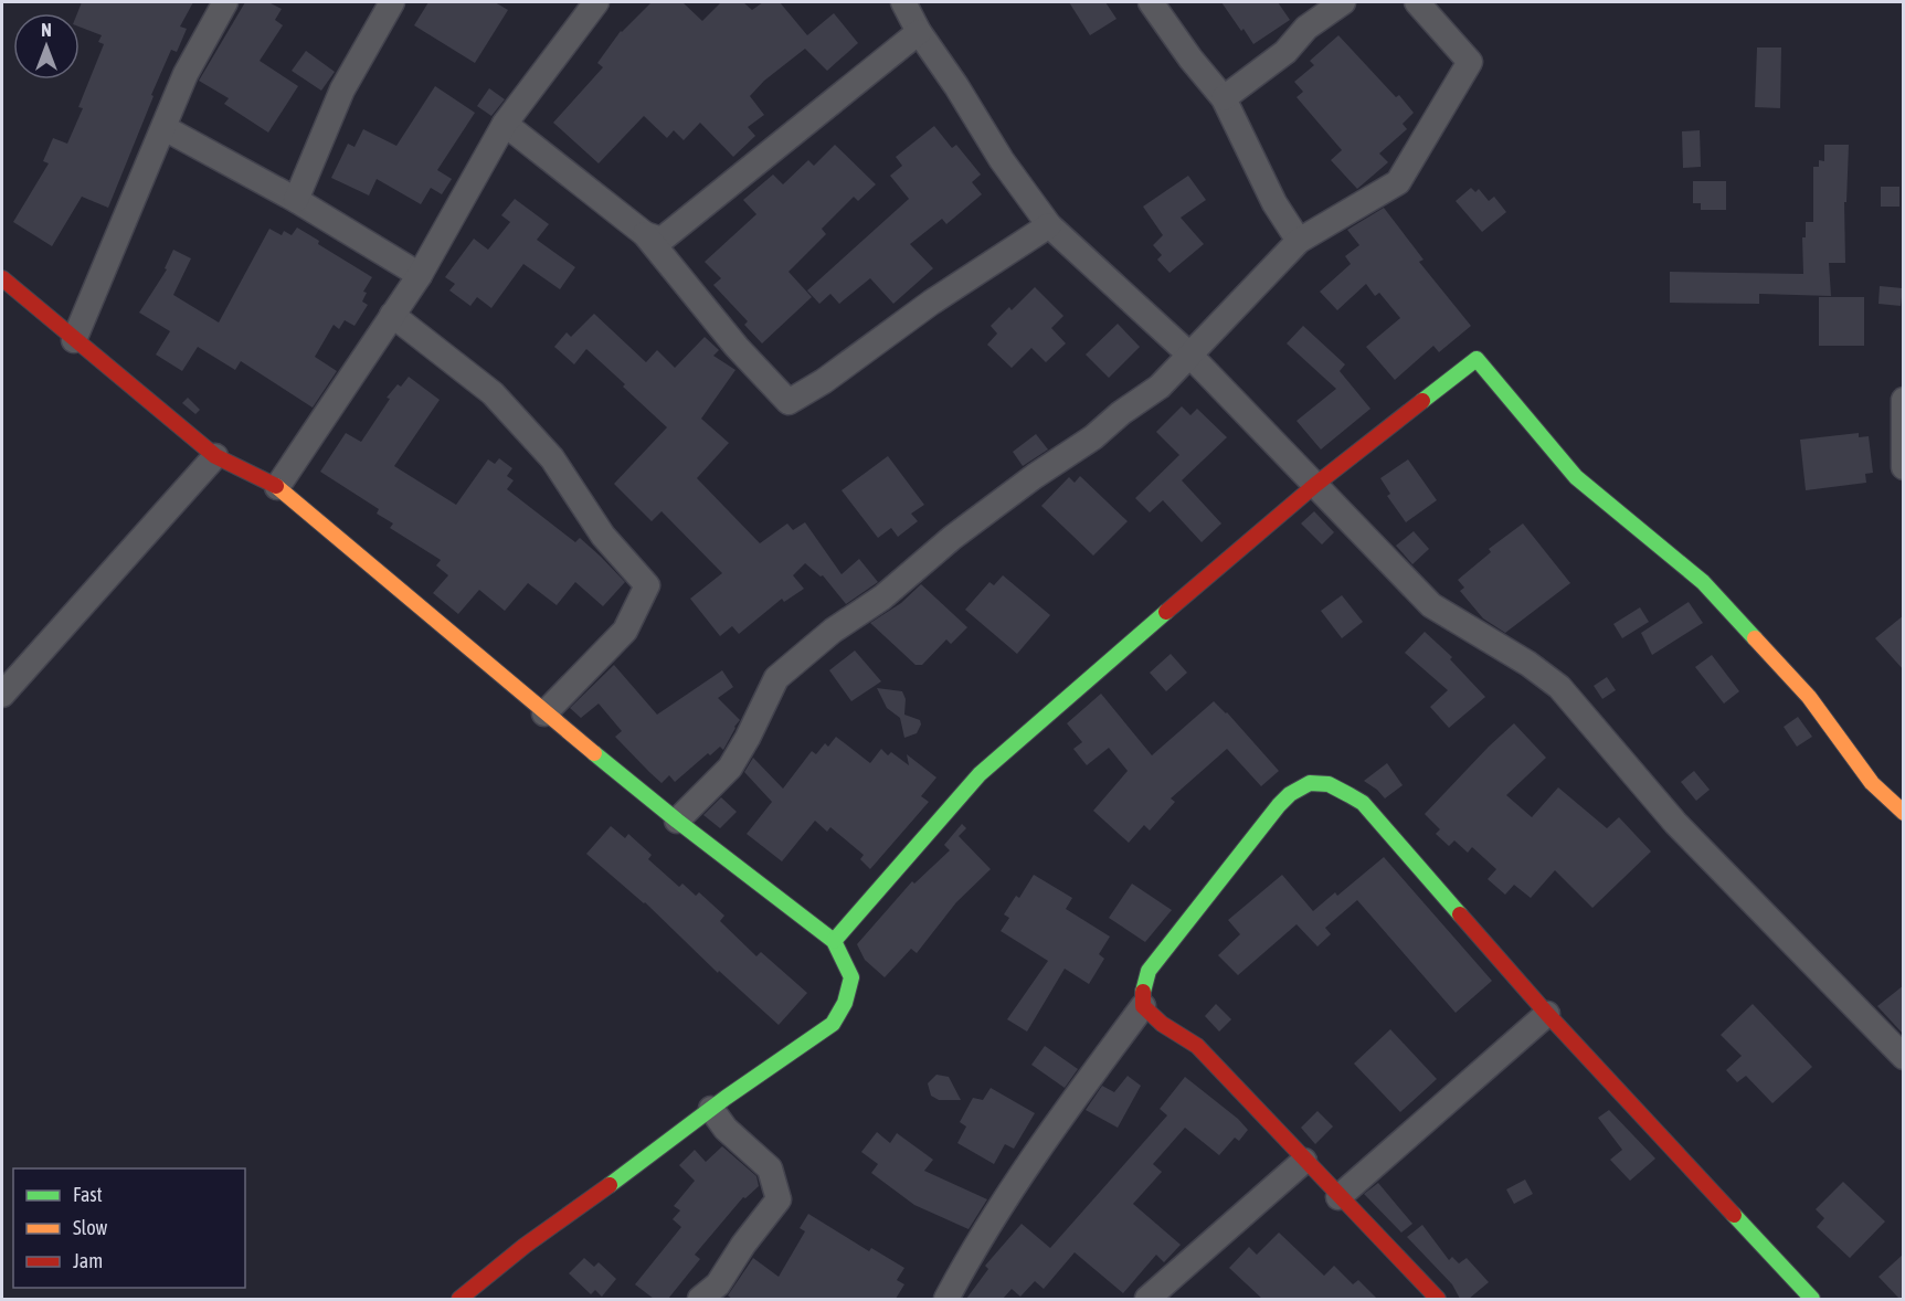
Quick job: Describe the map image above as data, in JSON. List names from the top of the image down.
{
  "legend": ["Fast", "Slow", "Jam"],
  "north": "top"
}
